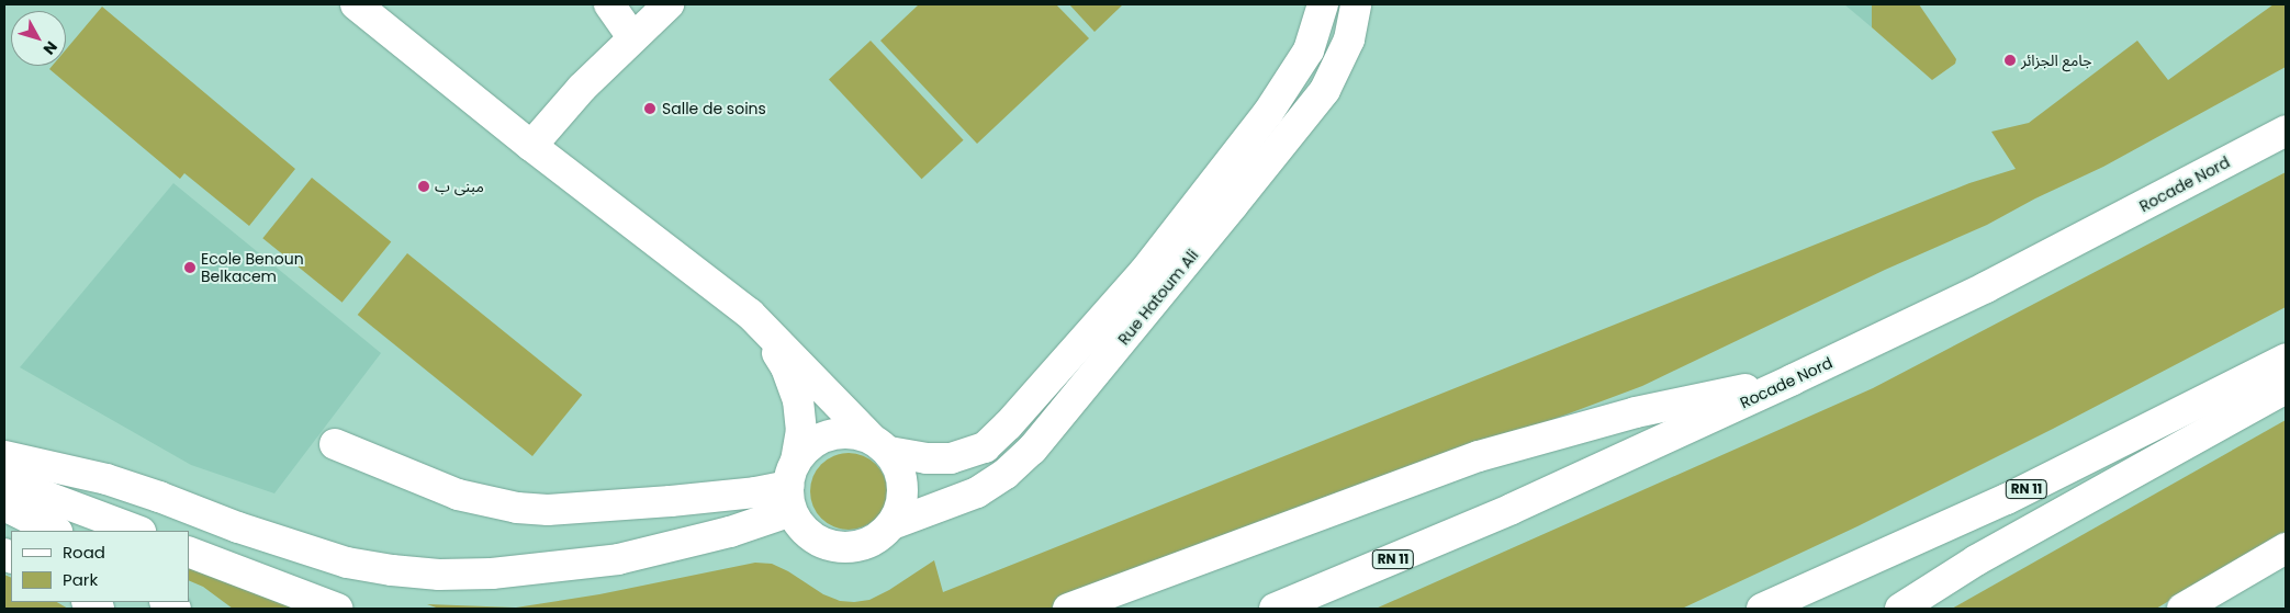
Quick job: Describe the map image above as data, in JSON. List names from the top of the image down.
{
  "streets": {
    "main road": ["Rocade Nord", "Rue Hatoum Ali", "RN 11"]
  },
  "places": [
    "جامع الجزائر",
    "Salle de soins",
    "مبنى ب",
    "Ecole Benoun Belkacem"
  ],
  "legend": ["Road", "Park"],
  "north": "bottom right"
}
